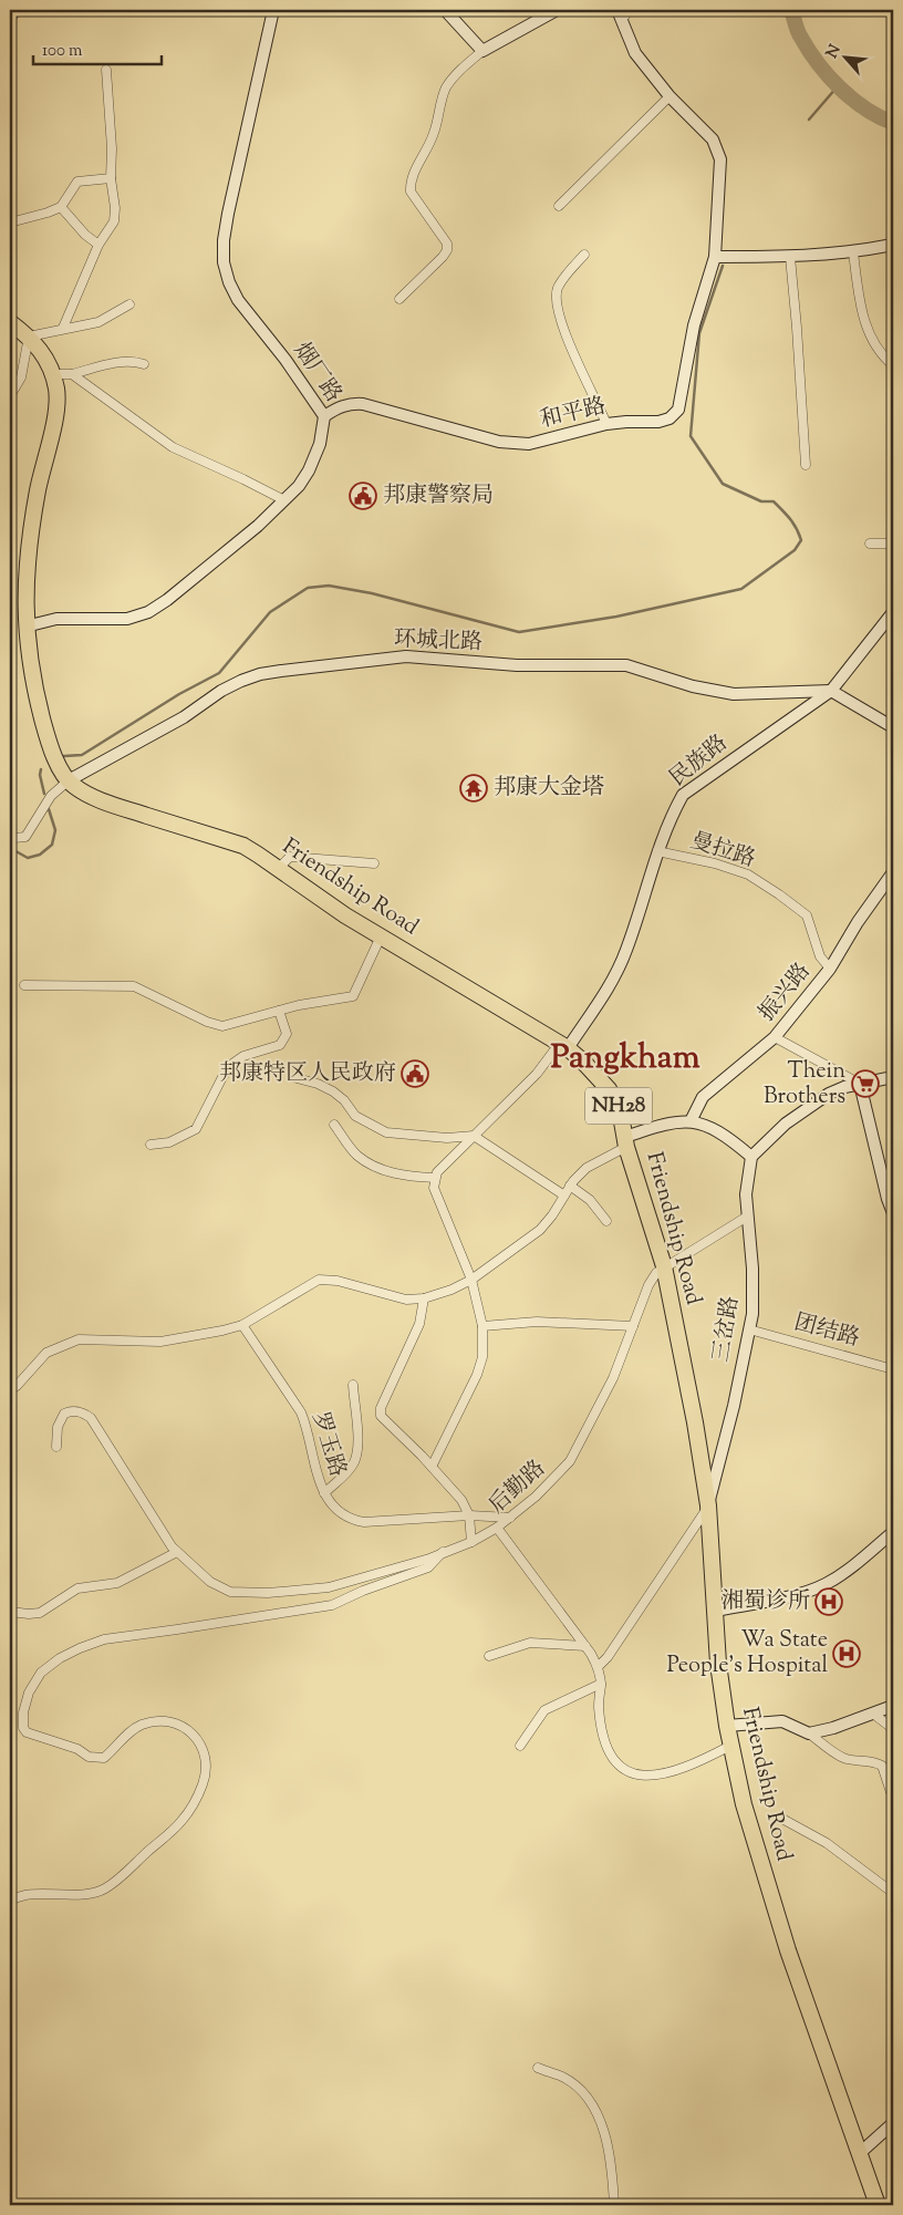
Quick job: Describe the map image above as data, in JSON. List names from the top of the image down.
{
  "streets": {
    "highway": ["Friendship Road", "NH28"],
    "main road": [
      "烟厂路",
      "和平路",
      "环城北路",
      "民族路",
      "振兴路",
      "三岔路"
    ],
    "street": [
      "曼拉路",
      "团结路",
      "罗玉路",
      "后勤路"
    ]
  },
  "crossings": [
    ["烟厂路", "和平路"],
    ["烟厂路", "Friendship Road"],
    ["环城北路", "民族路"],
    ["环城北路", "Friendship Road"],
    ["民族路", "曼拉路"],
    ["民族路", "Friendship Road"],
    ["曼拉路", "振兴路"],
    ["Friendship Road", "三岔路"],
    ["Friendship Road", "后勤路"],
    ["三岔路", "团结路"],
    ["三岔路", "后勤路"],
    ["罗玉路", "后勤路"]
  ],
  "districts": ["Pangkham"],
  "places": {
    "public building": ["邦康警察局", "邦康特区人民政府"],
    "temple": ["邦康大金塔"],
    "supermarket": ["Thein Brothers"],
    "hospital": ["湘蜀诊所", "Wa State People's Hospital"]
  },
  "scale_bar": "100 m",
  "north": "top left"
}
